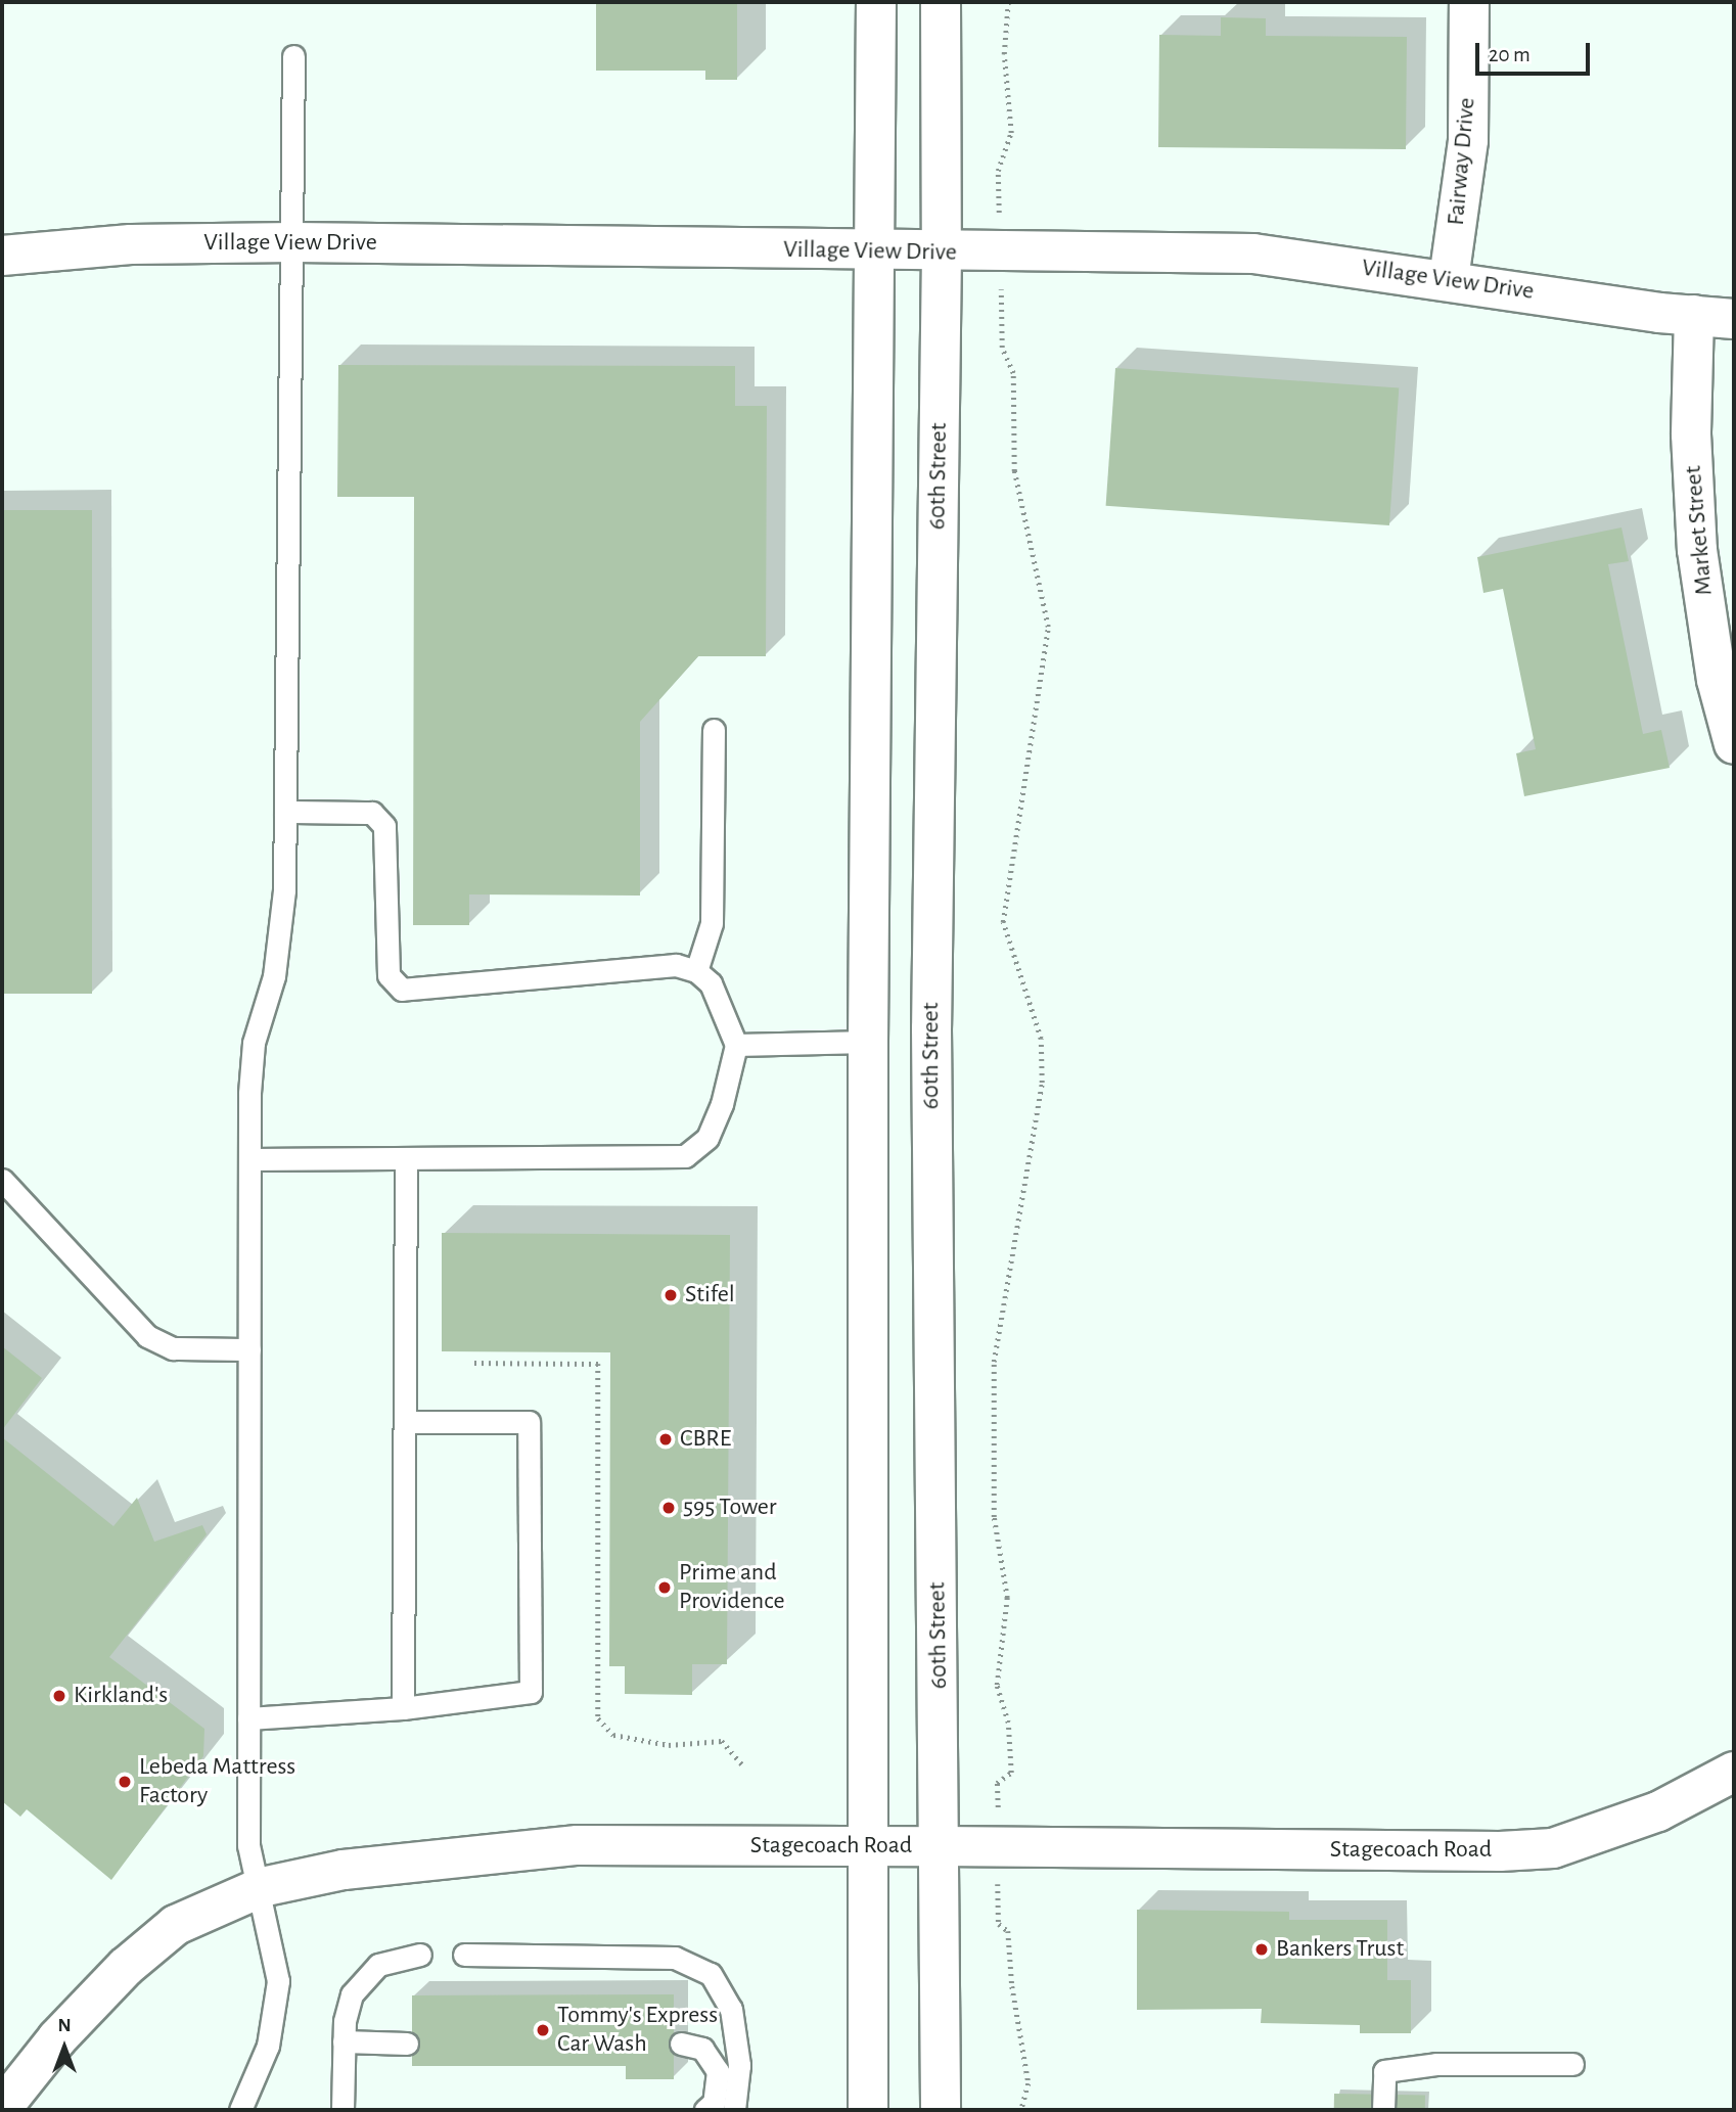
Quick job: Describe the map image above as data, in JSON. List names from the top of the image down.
{
  "streets": {
    "street": [
      "Fairway Drive",
      "Village View Drive",
      "60th Street",
      "Market Street",
      "Stagecoach Road"
    ]
  },
  "crossings": [
    ["Fairway Drive", "Village View Drive"],
    ["Village View Drive", "60th Street"],
    ["Village View Drive", "Market Street"],
    ["60th Street", "Stagecoach Road"]
  ],
  "places": [
    "Stifel",
    "CBRE",
    "595 Tower",
    "Prime and Providence",
    "Kirkland's",
    "Lebeda Mattress Factory",
    "Bankers Trust",
    "Tommy's Express Car Wash"
  ],
  "scale_bar": "20 m",
  "north": "top"
}
